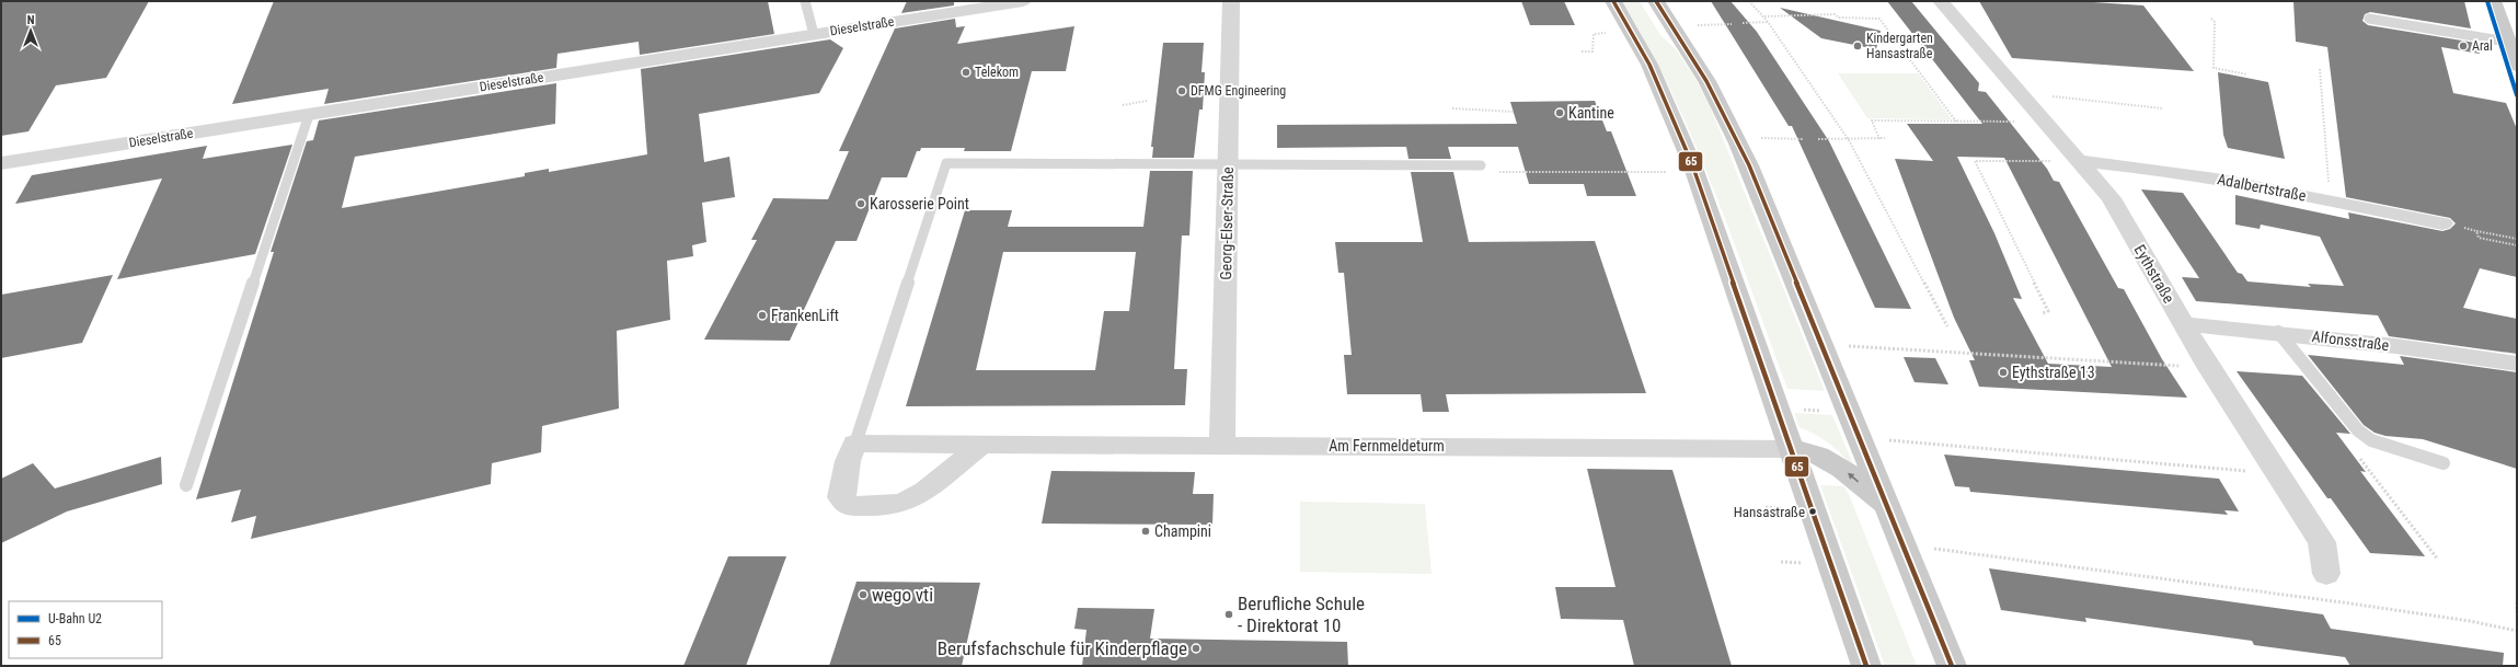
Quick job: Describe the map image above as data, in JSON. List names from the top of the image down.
{
  "streets": {
    "street": [
      "Dieselstraße",
      "Adalbertstraße",
      "Georg-Elser-Straße",
      "Eythstraße",
      "Alfonsstraße",
      "Am Fernmeldeturm"
    ]
  },
  "crossings": [
    ["Adalbertstraße", "Eythstraße"],
    ["Georg-Elser-Straße", "Am Fernmeldeturm"],
    ["Eythstraße", "Alfonsstraße"]
  ],
  "places": [
    "Kindergarten Hansastraße",
    "Aral",
    "Telekom",
    "DFMG Engineering",
    "Kantine",
    "Karosserie Point",
    "FrankenLift",
    "Eythstraße 13",
    "Hansastraße",
    "Champini",
    "wego vti",
    "Berufliche Schule - Direktorat 10",
    "Berufsfachschule für Kinderpflage"
  ],
  "lines": ["metro line U2", "transit line 65"],
  "legend": ["U-Bahn U2", "65"],
  "north": "top"
}
